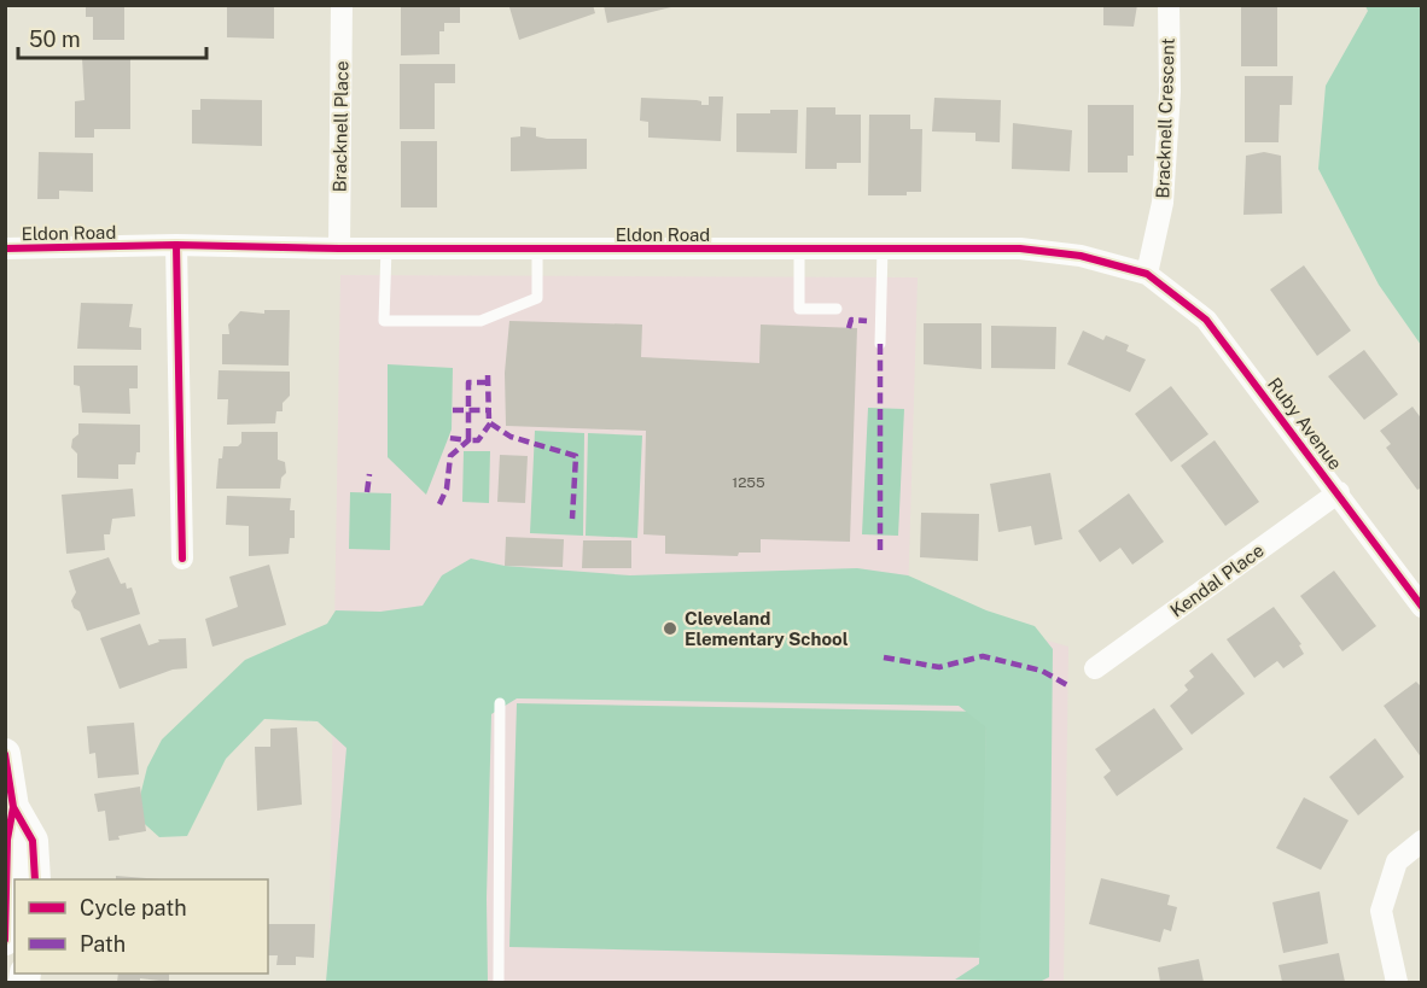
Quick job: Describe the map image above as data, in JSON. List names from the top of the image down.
{
  "streets": {
    "street": [
      "Bracknell Crescent",
      "Bracknell Place",
      "Eldon Road",
      "Ruby Avenue",
      "Kendal Place"
    ]
  },
  "crossings": [
    ["Bracknell Crescent", "Eldon Road"],
    ["Bracknell Crescent", "Ruby Avenue"],
    ["Bracknell Place", "Eldon Road"],
    ["Eldon Road", "Ruby Avenue"],
    ["Ruby Avenue", "Kendal Place"]
  ],
  "places": ["Cleveland Elementary School"],
  "house_numbers": ["1255"],
  "legend": ["Cycle path", "Path"],
  "scale_bar": "50 m"
}
